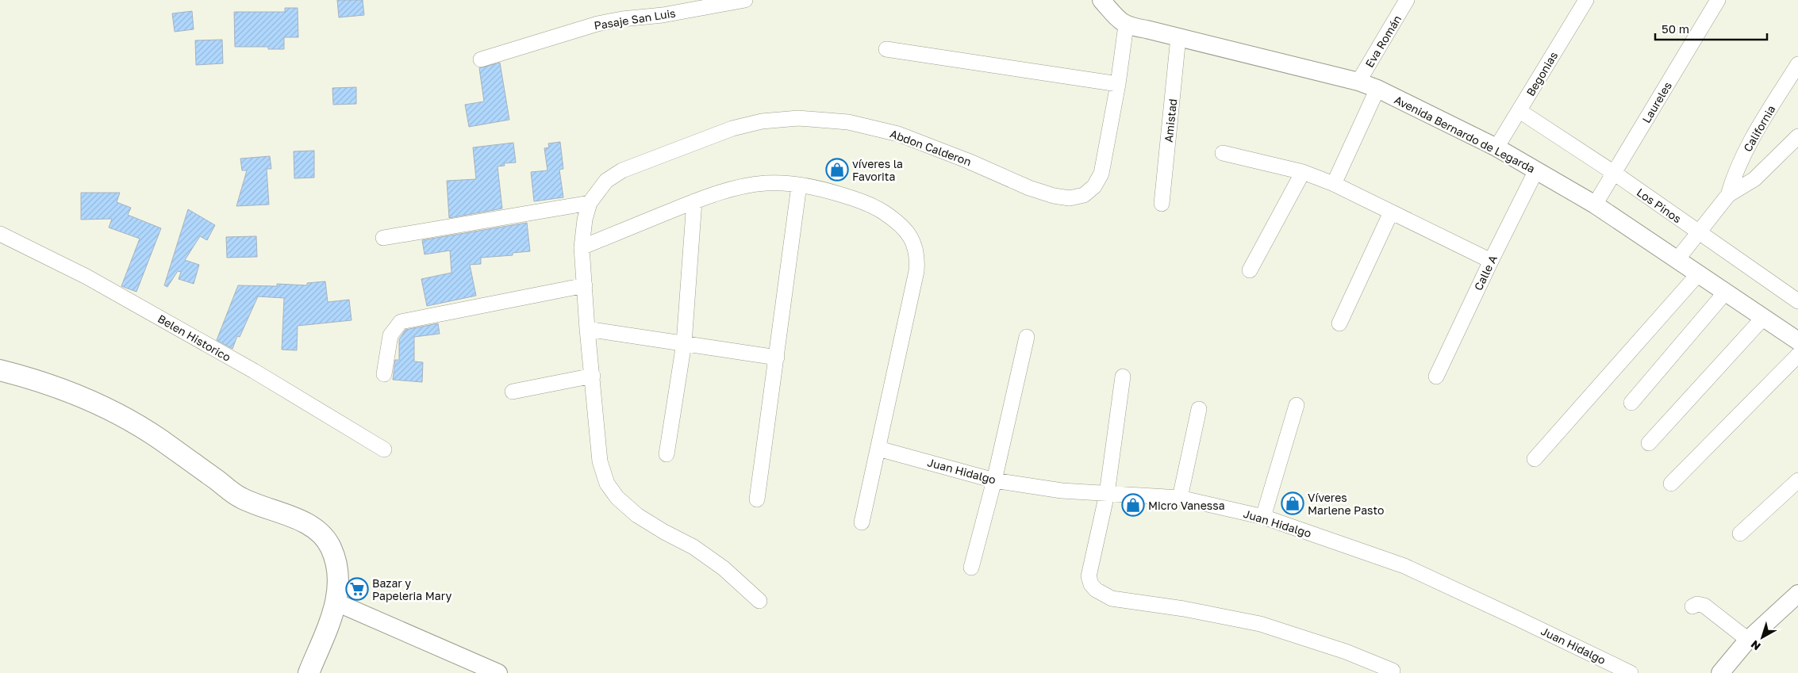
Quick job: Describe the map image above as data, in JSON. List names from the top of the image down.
{
  "streets": {
    "street": [
      "Pasaje San Luis",
      "Eva Román",
      "Begonias",
      "Laureles",
      "Amistad",
      "California",
      "Avenida Bernardo de Legarda",
      "Abdon Calderon",
      "Los Pinos",
      "Calle A",
      "Belen Historico",
      "Juan Hidalgo"
    ]
  },
  "crossings": [
    ["Eva Román", "Avenida Bernardo de Legarda"],
    ["Begonias", "Avenida Bernardo de Legarda"],
    ["Begonias", "Los Pinos"],
    ["Laureles", "Avenida Bernardo de Legarda"],
    ["Laureles", "Los Pinos"],
    ["Amistad", "Avenida Bernardo de Legarda"],
    ["Avenida Bernardo de Legarda", "Abdon Calderon"],
    ["Avenida Bernardo de Legarda", "Calle A"]
  ],
  "places": {
    "shop": ["víveres la Favorita", "Víveres Marlene Pasto", "Micro Vanessa"],
    "supermarket": ["Bazar y Papeleria Mary"]
  },
  "scale_bar": "50 m",
  "north": "bottom left"
}
